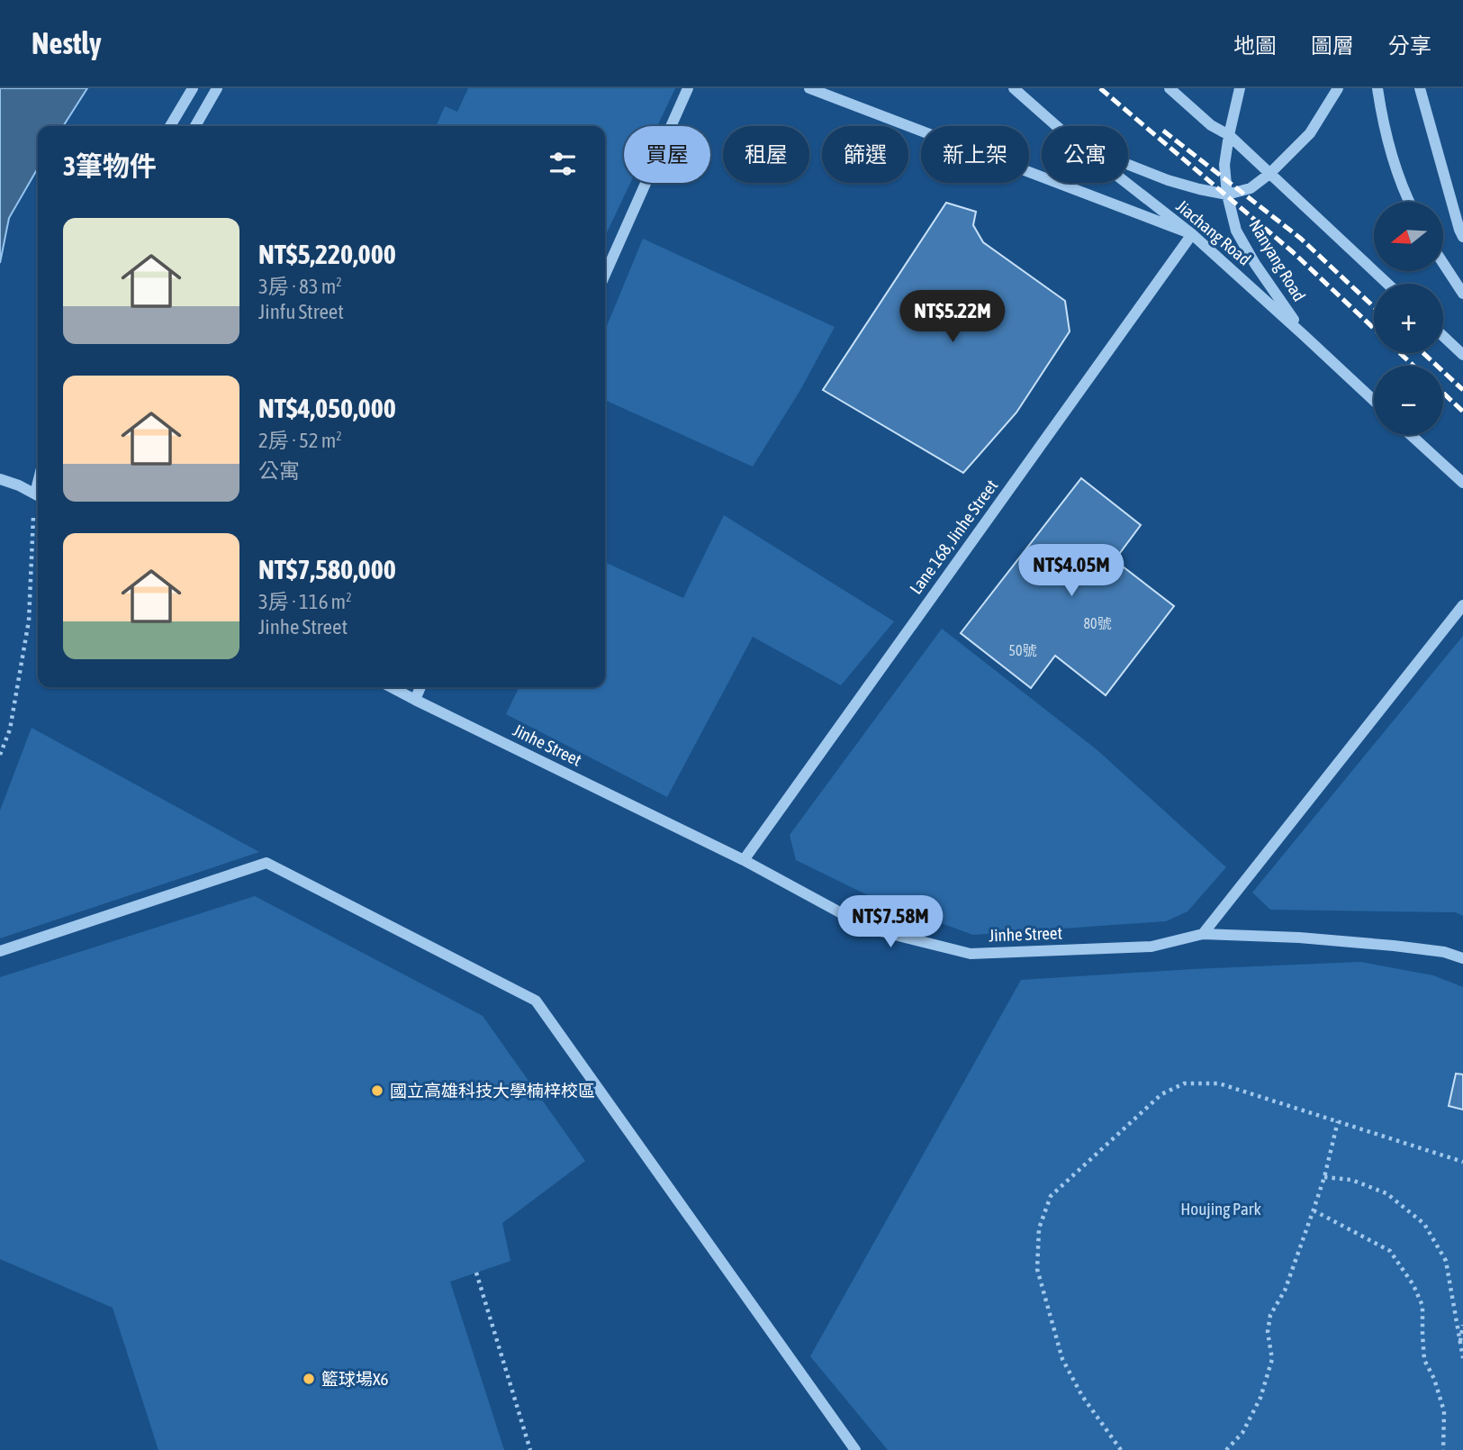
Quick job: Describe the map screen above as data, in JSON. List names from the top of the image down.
{
  "streets": {
    "street": [
      "Jiachang Road",
      "Nanyang Road",
      "Lane 168, Jinhe Street",
      "Jinhe Street"
    ]
  },
  "crossings": [
    ["Jiachang Road", "Nanyang Road"],
    ["Jiachang Road", "Lane 168, Jinhe Street"],
    ["Lane 168, Jinhe Street", "Jinhe Street"]
  ],
  "parks": ["Houjing Park"],
  "places": ["國立高雄科技大學楠梓校區", "籃球場X6"],
  "house_numbers": ["80號", "50號"],
  "north": "left",
  "page": {
    "header": "Nestly",
    "nav": ["地圖", "圖層", "分享"],
    "chip": [
      "買屋",
      "租屋",
      "篩選",
      "新上架",
      "公寓"
    ],
    "heading": "3筆物件",
    "map_buttons": ["+", "−"],
    "list": [
      {
        "name": "NT$5,220,000",
        "note": "3房 · 83 m² · Jinfu Street"
      },
      {
        "name": "NT$4,050,000",
        "note": "2房 · 52 m² · 公寓"
      },
      {
        "name": "NT$7,580,000",
        "note": "3房 · 116 m² · Jinhe Street"
      }
    ],
    "price": ["NT$5.22M", "NT$4.05M", "NT$7.58M"]
  }
}
